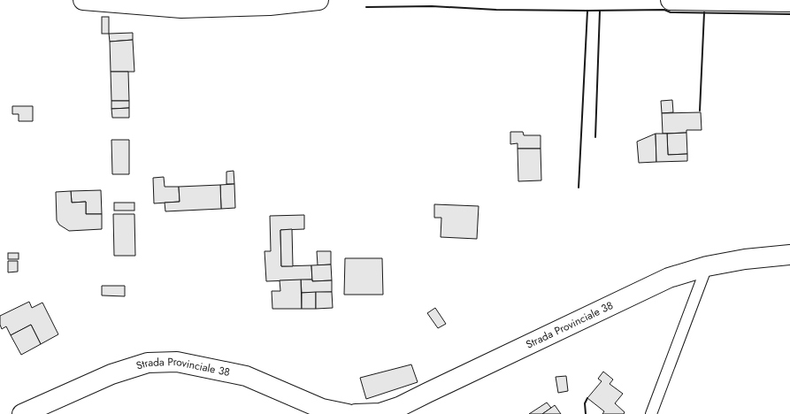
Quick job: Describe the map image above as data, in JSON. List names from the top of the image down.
{
  "streets": {
    "street": ["Strada Provinciale 38"]
  }
}
